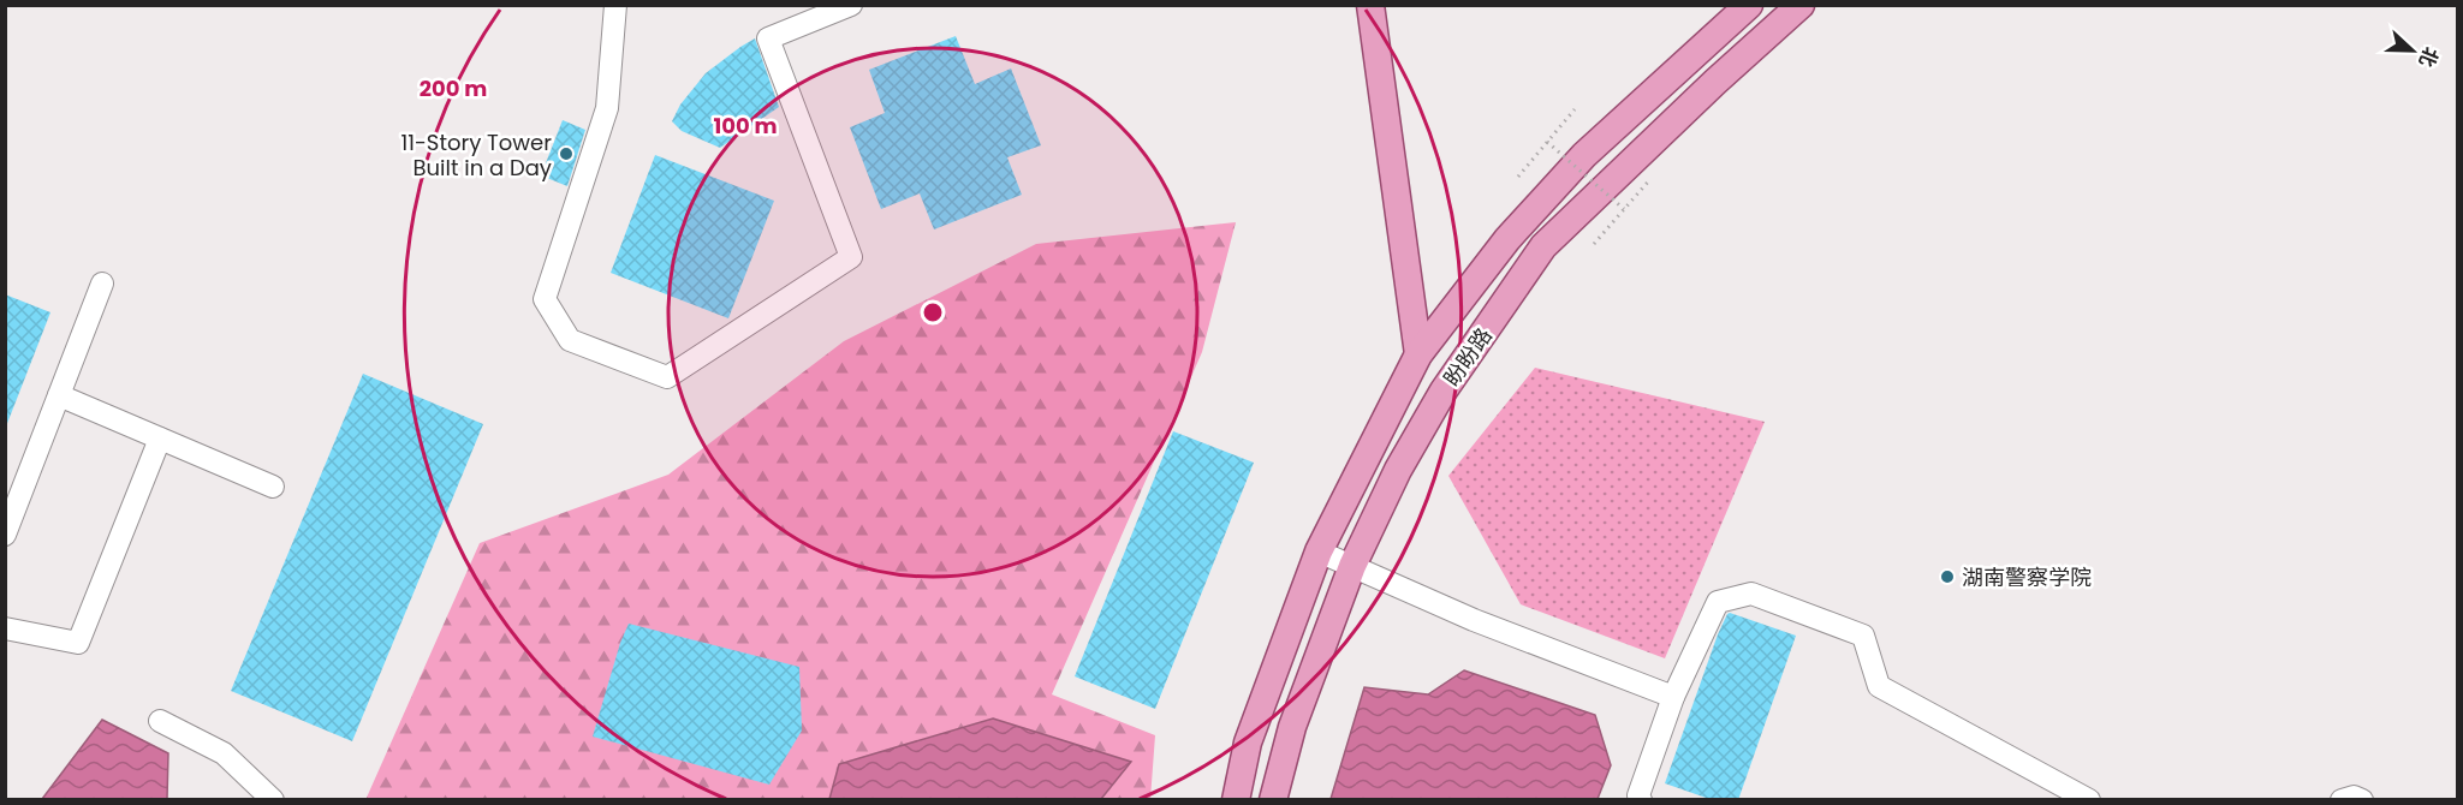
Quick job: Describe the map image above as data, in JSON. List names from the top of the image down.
{
  "streets": {
    "main road": ["盼盼路"]
  },
  "places": ["11-Story Tower Built in a Day", "湖南警察学院"],
  "north": "right",
  "rings": ["200 m", "100 m"]
}
